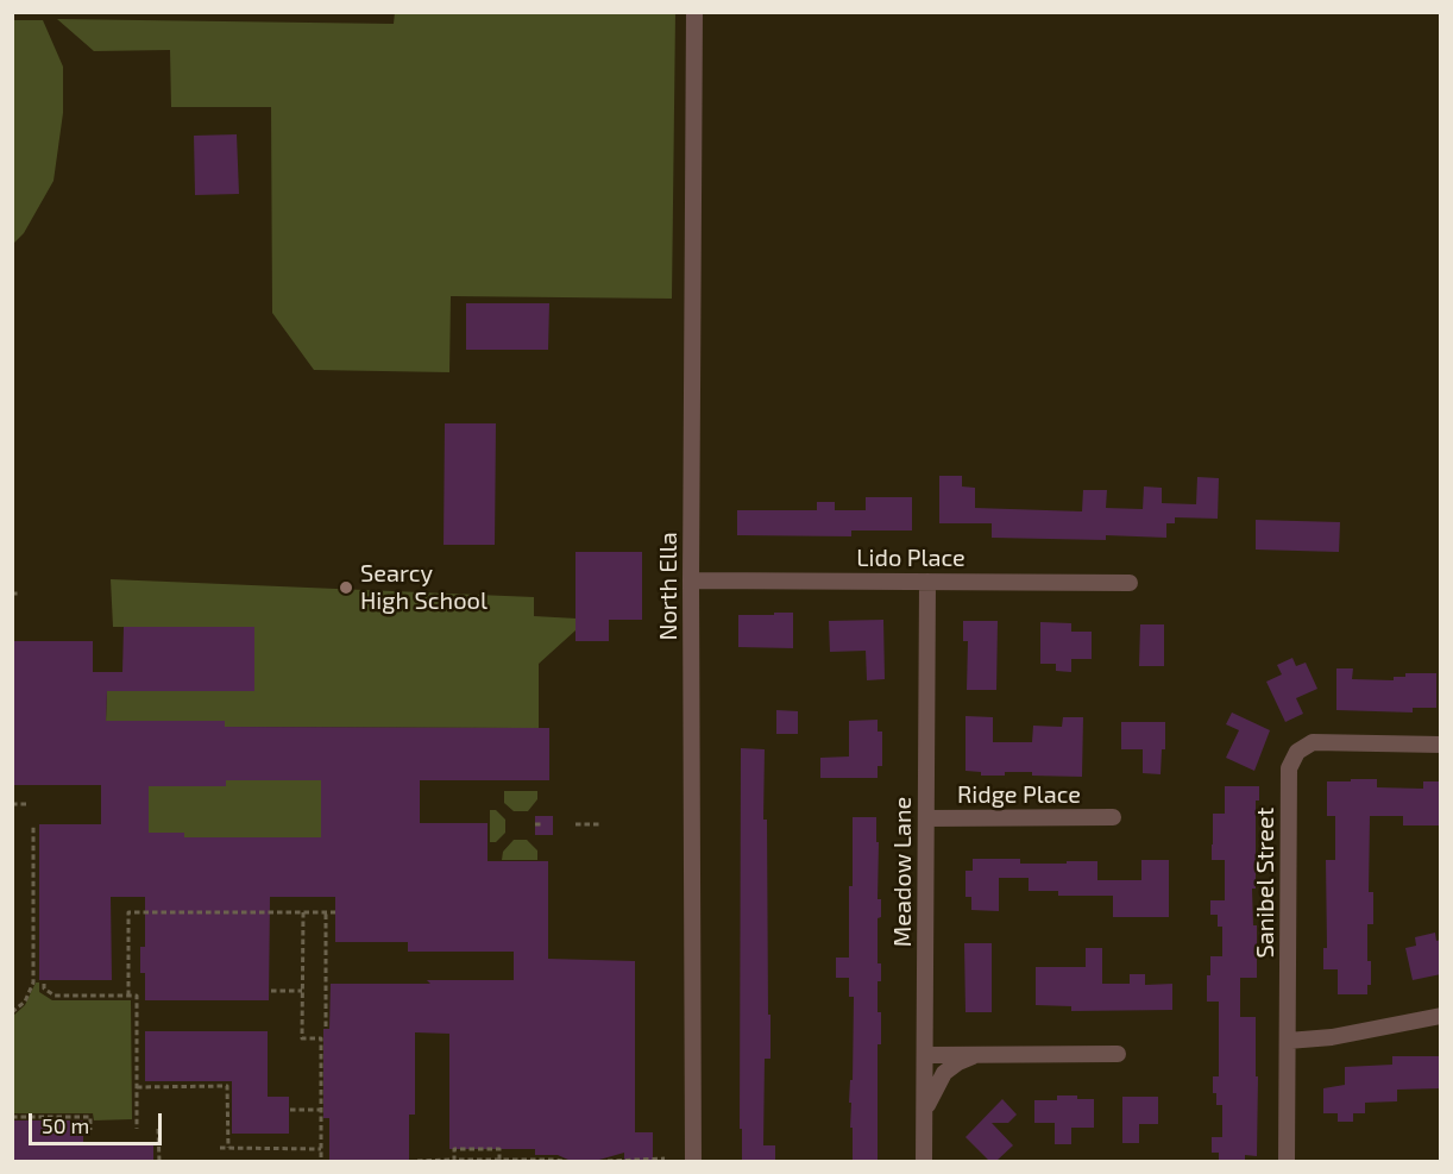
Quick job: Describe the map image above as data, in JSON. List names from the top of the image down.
{
  "streets": {
    "street": [
      "Lido Place",
      "North Ella",
      "Ridge Place",
      "Meadow Lane",
      "Sanibel Street"
    ]
  },
  "crossings": [
    ["Lido Place", "North Ella"],
    ["Lido Place", "Meadow Lane"],
    ["Ridge Place", "Meadow Lane"]
  ],
  "places": ["Searcy High School"],
  "scale_bar": "50 m"
}
